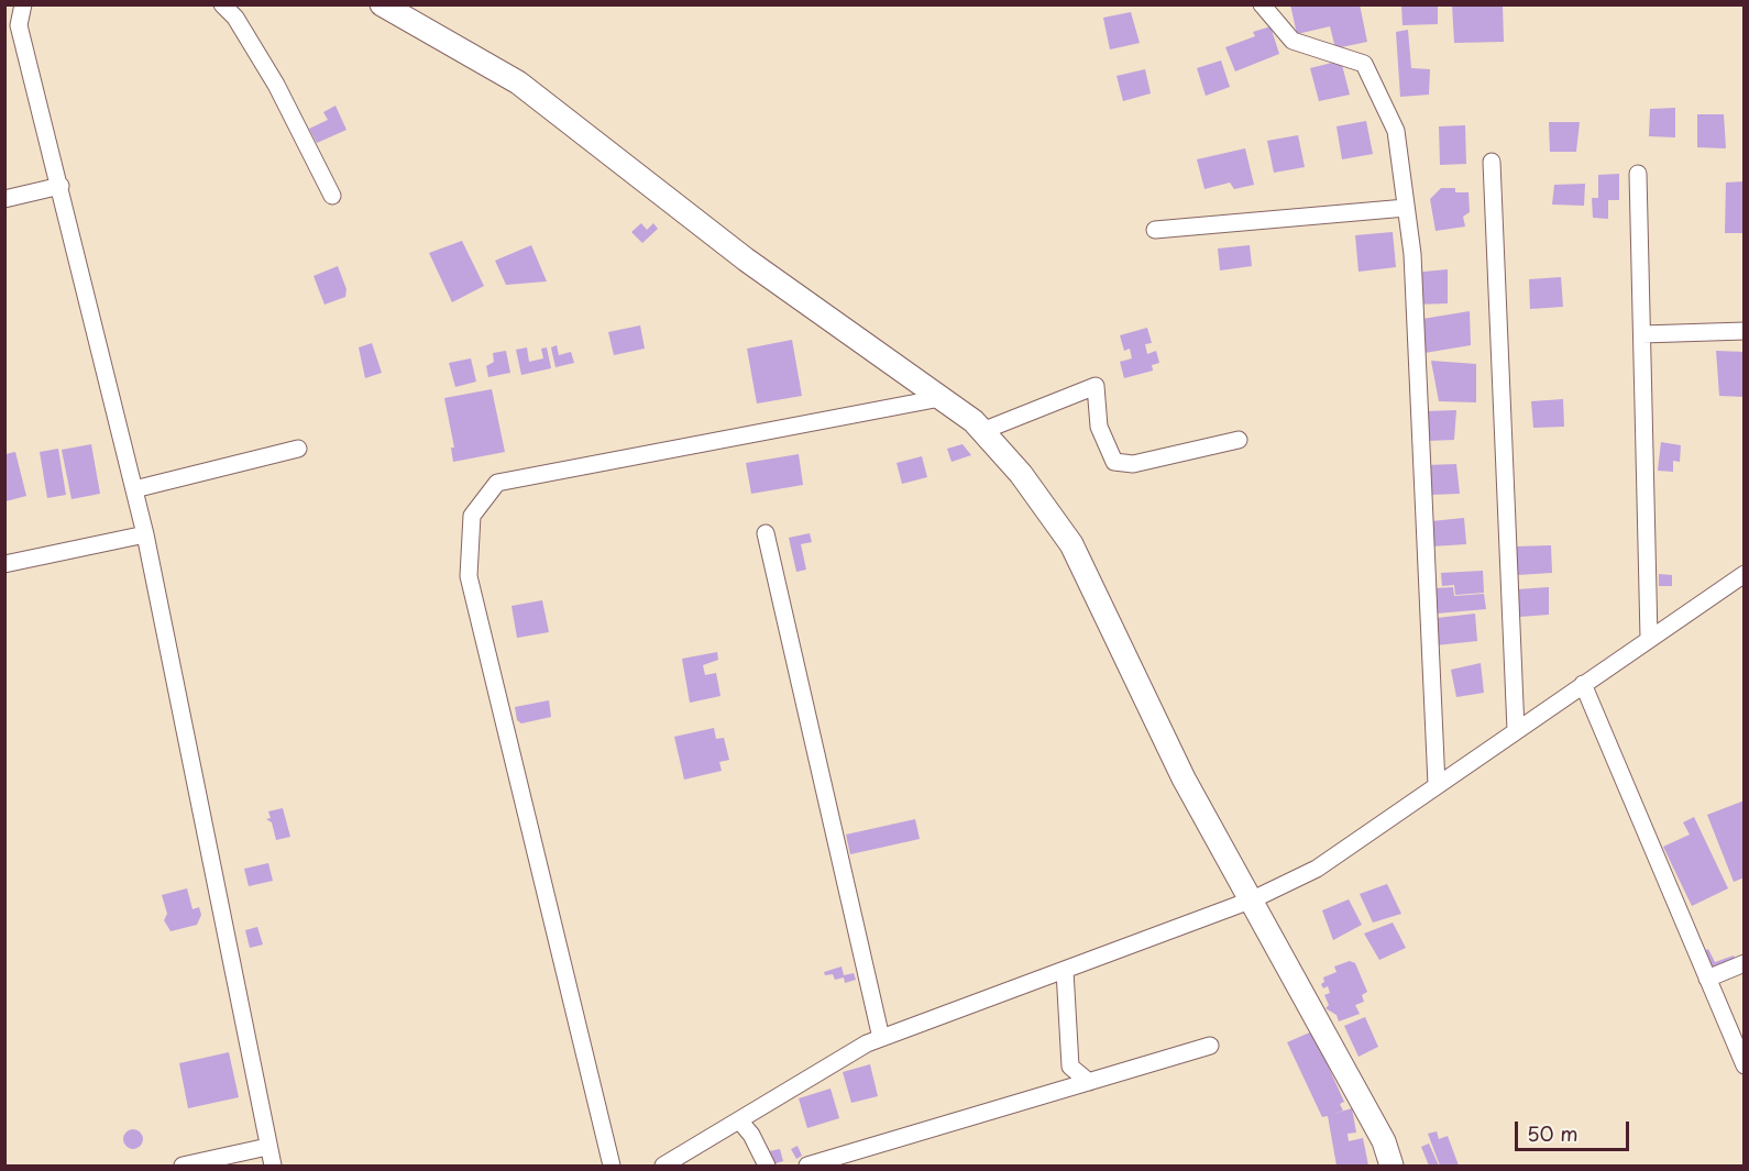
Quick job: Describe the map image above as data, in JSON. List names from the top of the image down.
{
  "scale_bar": "50 m"
}
